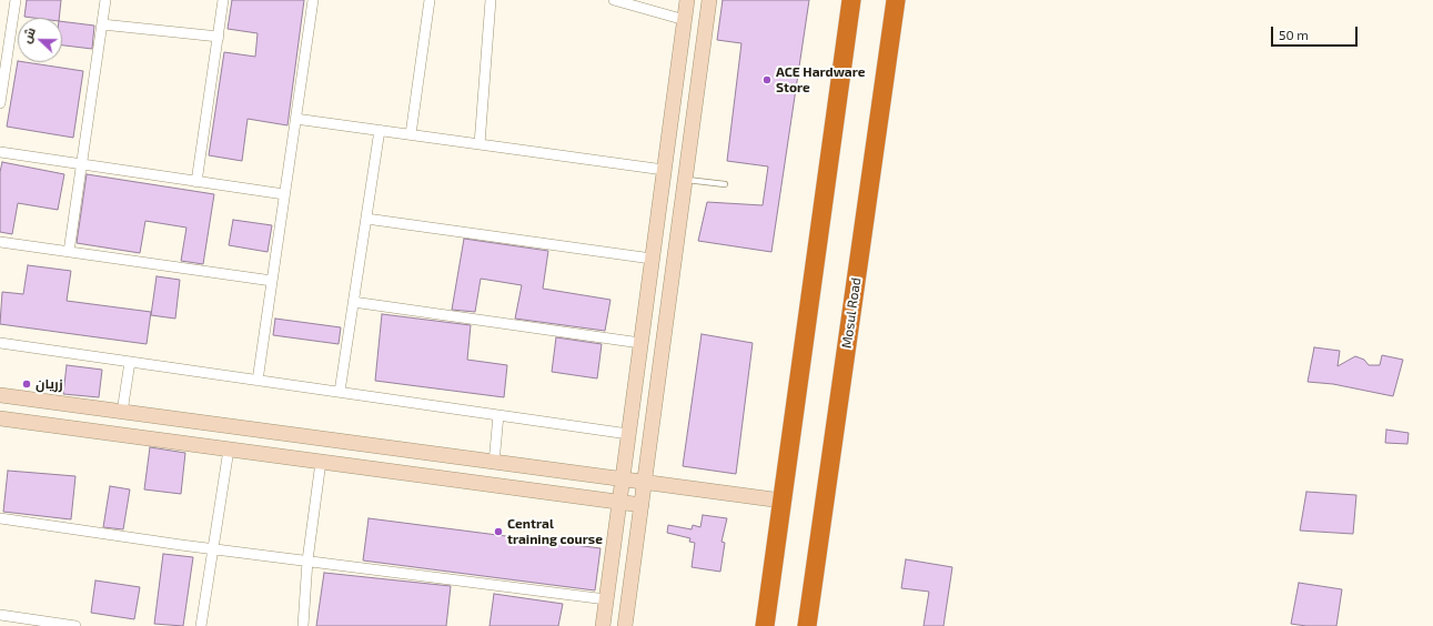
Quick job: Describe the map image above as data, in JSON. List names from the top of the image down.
{
  "streets": {
    "highway": ["Mosul Road"]
  },
  "places": ["ACE Hardware Store", "زریان", "Central training course"],
  "scale_bar": "50 m",
  "north": "left"
}
